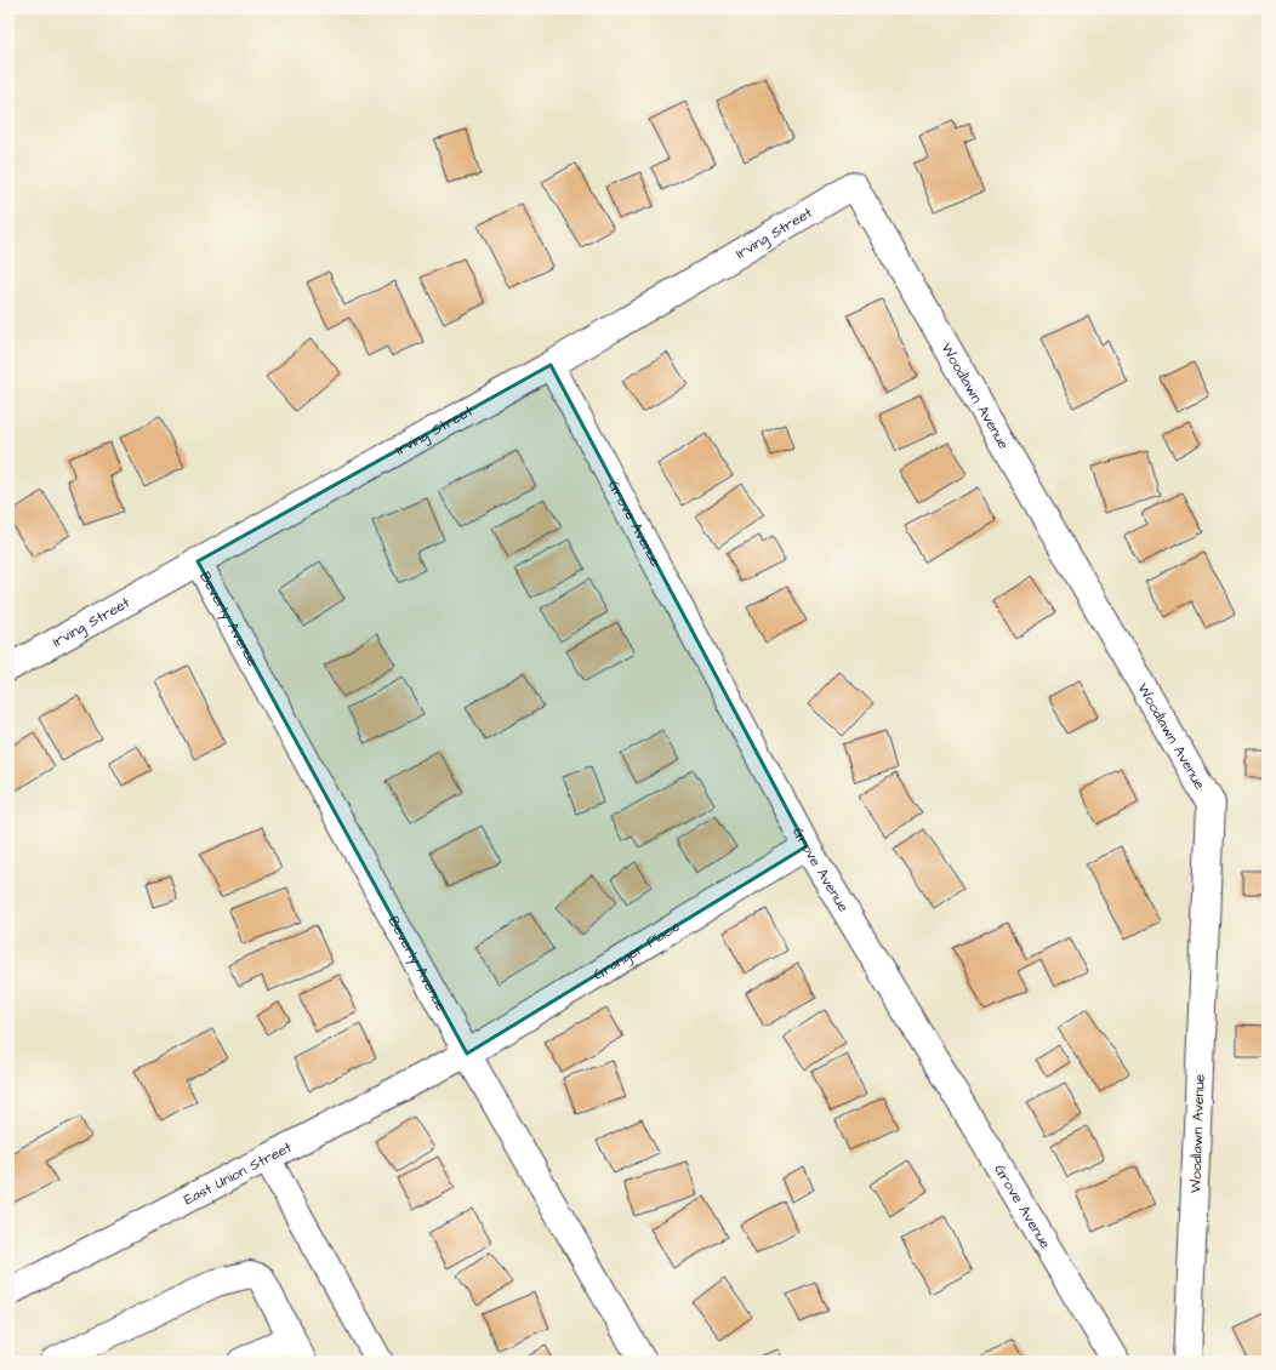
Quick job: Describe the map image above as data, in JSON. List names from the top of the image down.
{
  "streets": {
    "street": [
      "Irving Street",
      "Woodlawn Avenue",
      "Grove Avenue",
      "Beverly Avenue",
      "Granger Place",
      "East Union Street"
    ]
  },
  "crossings": [
    ["Irving Street", "Woodlawn Avenue"],
    ["Irving Street", "Grove Avenue"],
    ["Irving Street", "Beverly Avenue"],
    ["Grove Avenue", "Granger Place"],
    ["Beverly Avenue", "Granger Place"],
    ["Beverly Avenue", "East Union Street"],
    ["Granger Place", "East Union Street"]
  ]
}
